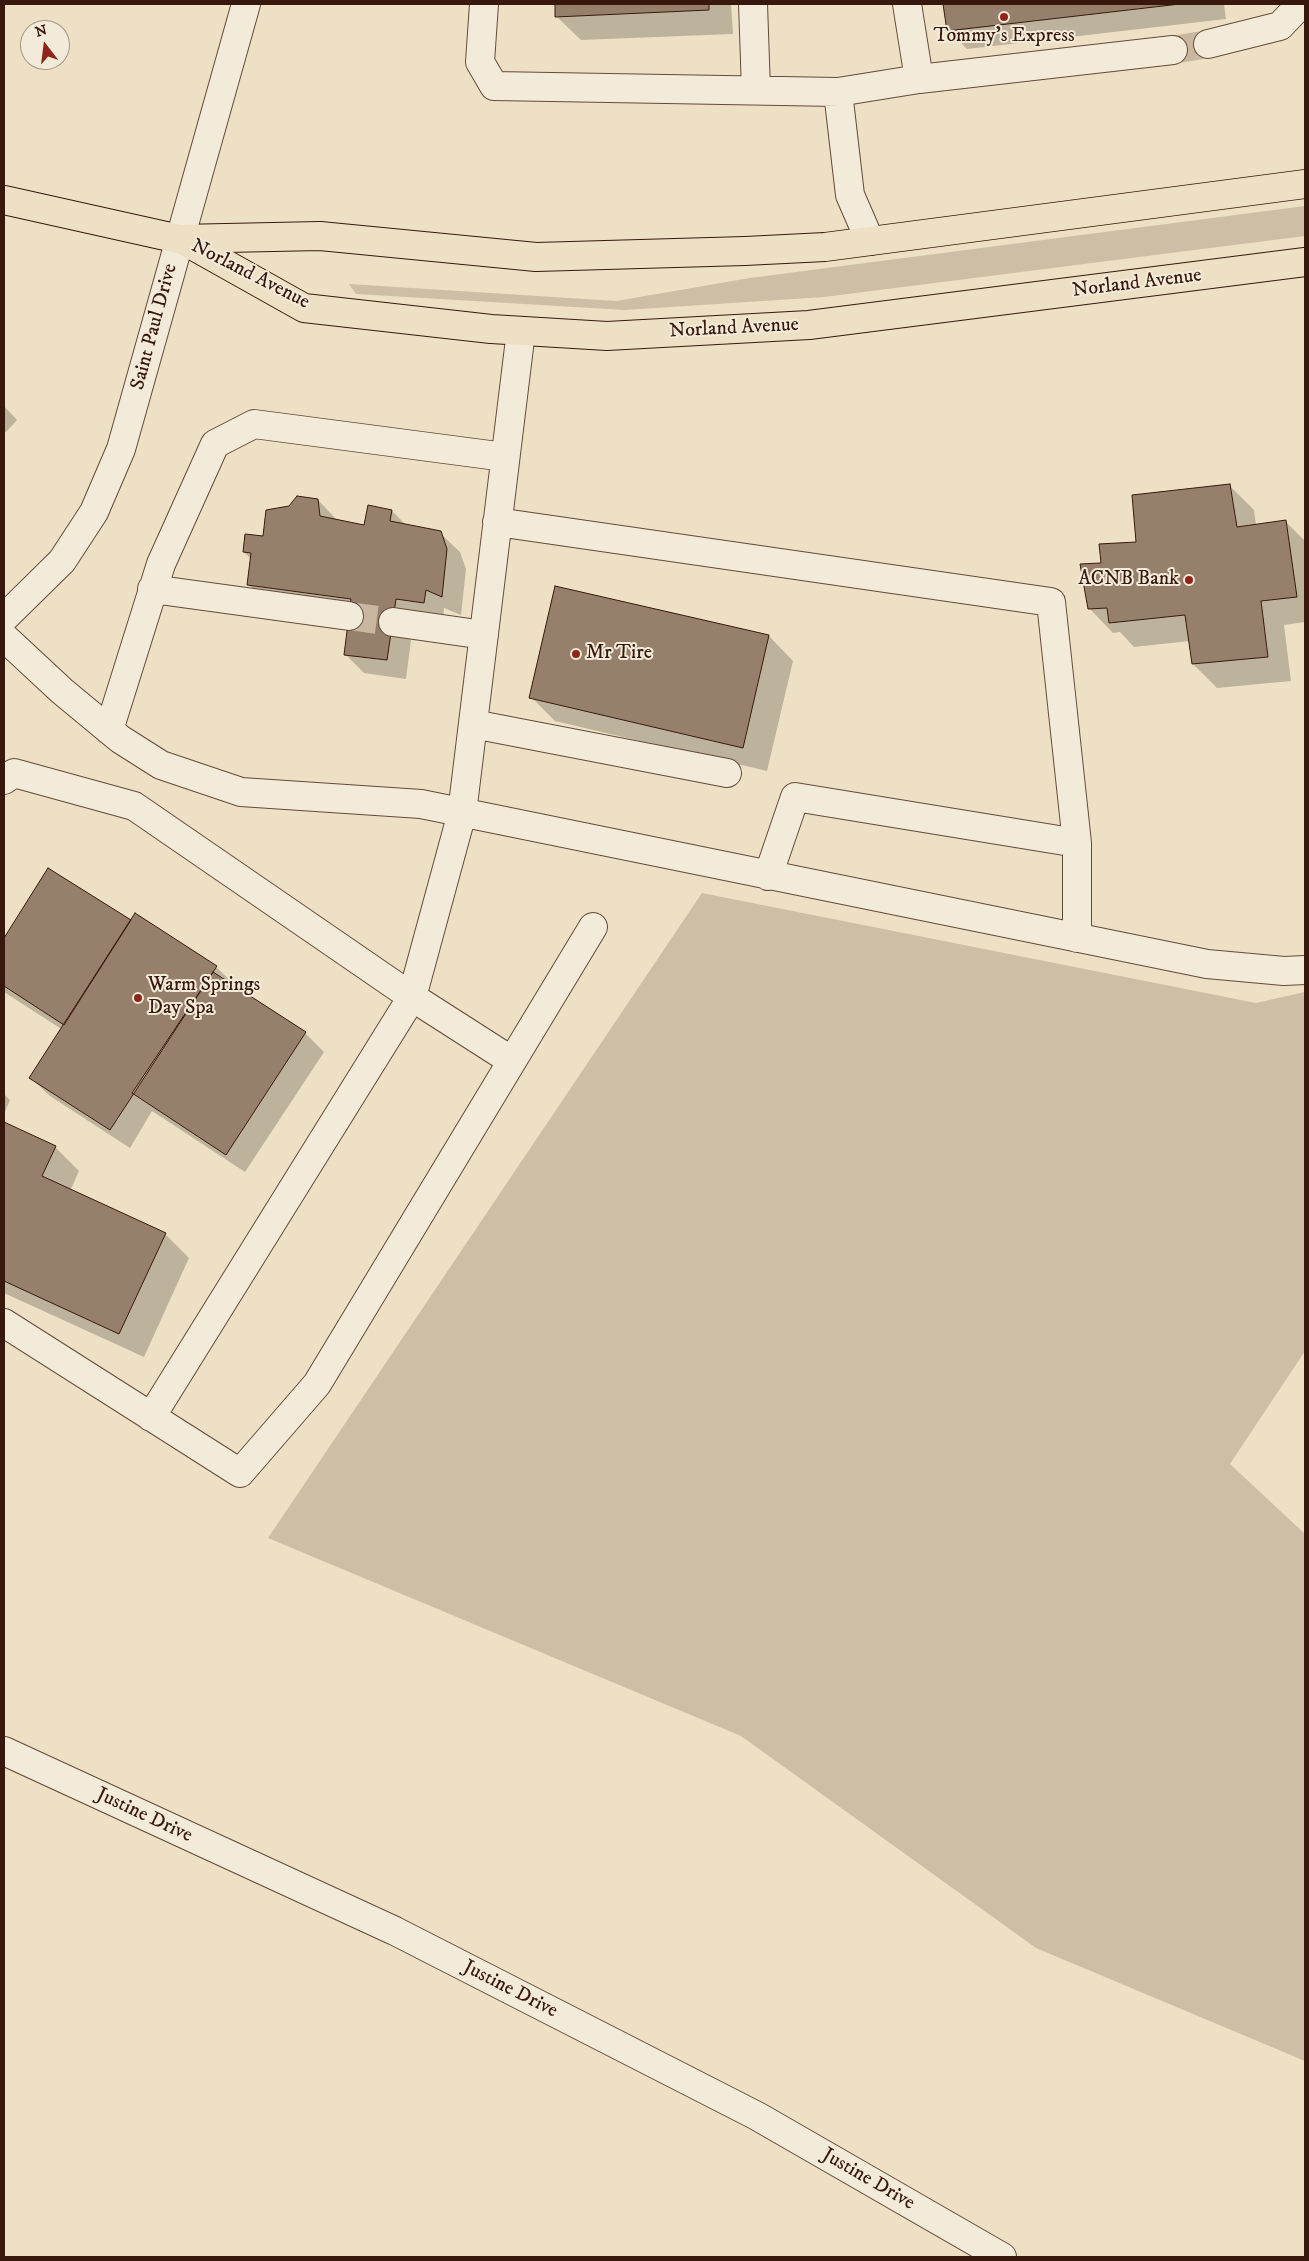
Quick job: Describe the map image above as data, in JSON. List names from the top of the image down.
{
  "streets": {
    "main road": ["Norland Avenue"],
    "street": ["Saint Paul Drive", "Justine Drive"]
  },
  "crossings": [
    ["Norland Avenue", "Saint Paul Drive"]
  ],
  "places": [
    "Tommy's Express",
    "ACNB Bank",
    "Mr Tire",
    "Warm Springs Day Spa"
  ],
  "north": "top"
}
